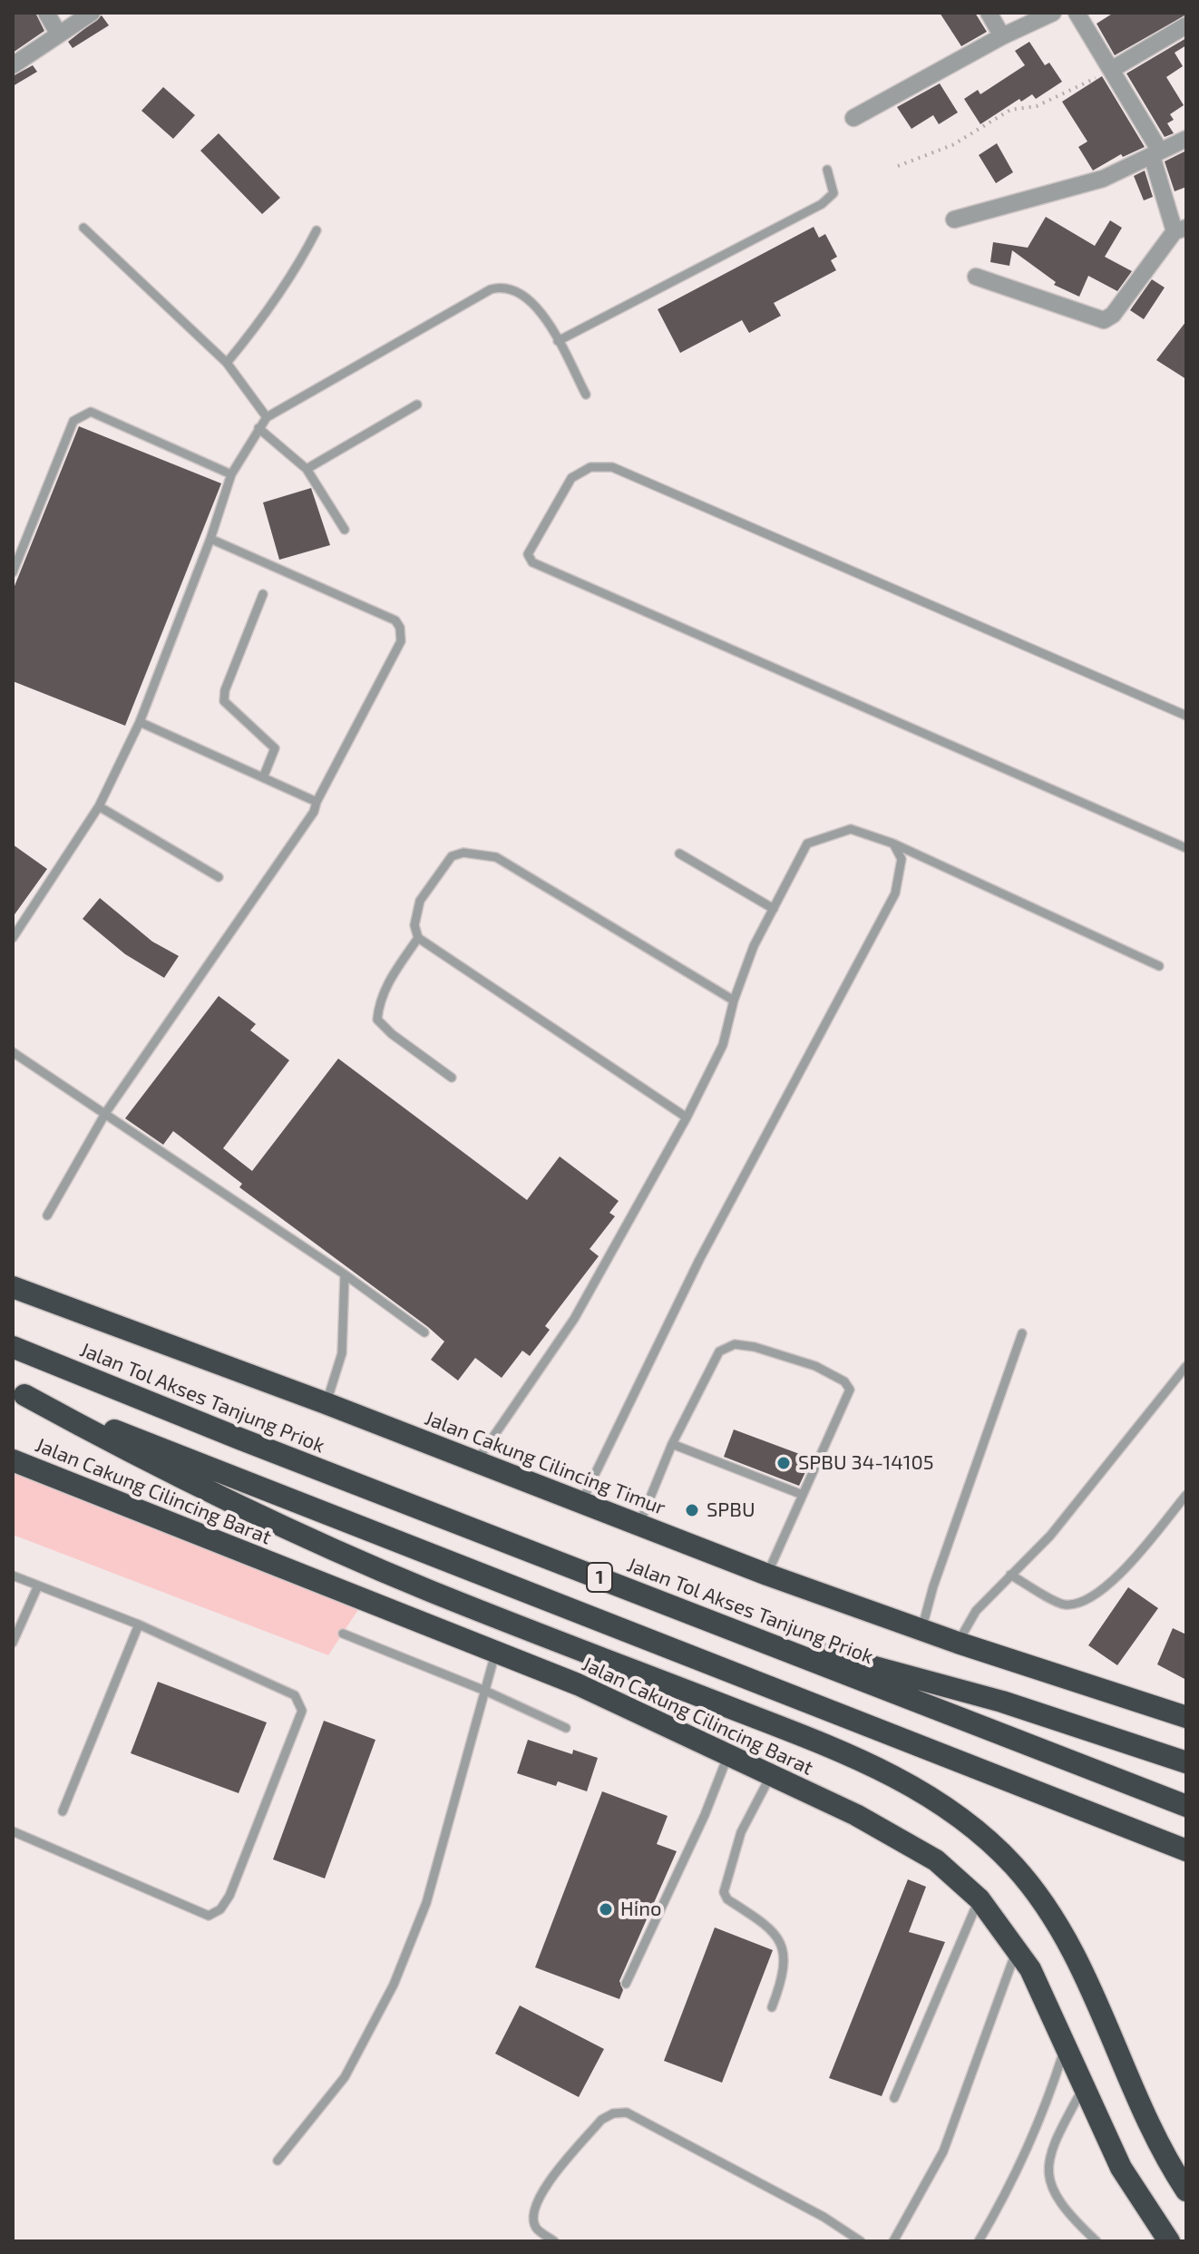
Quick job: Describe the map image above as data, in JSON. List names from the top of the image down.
{
  "streets": {
    "highway": [
      "Jalan Tol Akses Tanjung Priok",
      "Jalan Cakung Cilincing Timur",
      "Jalan Cakung Cilincing Barat",
      "1"
    ]
  },
  "places": ["SPBU 34-14105", "SPBU", "Hino"]
}
